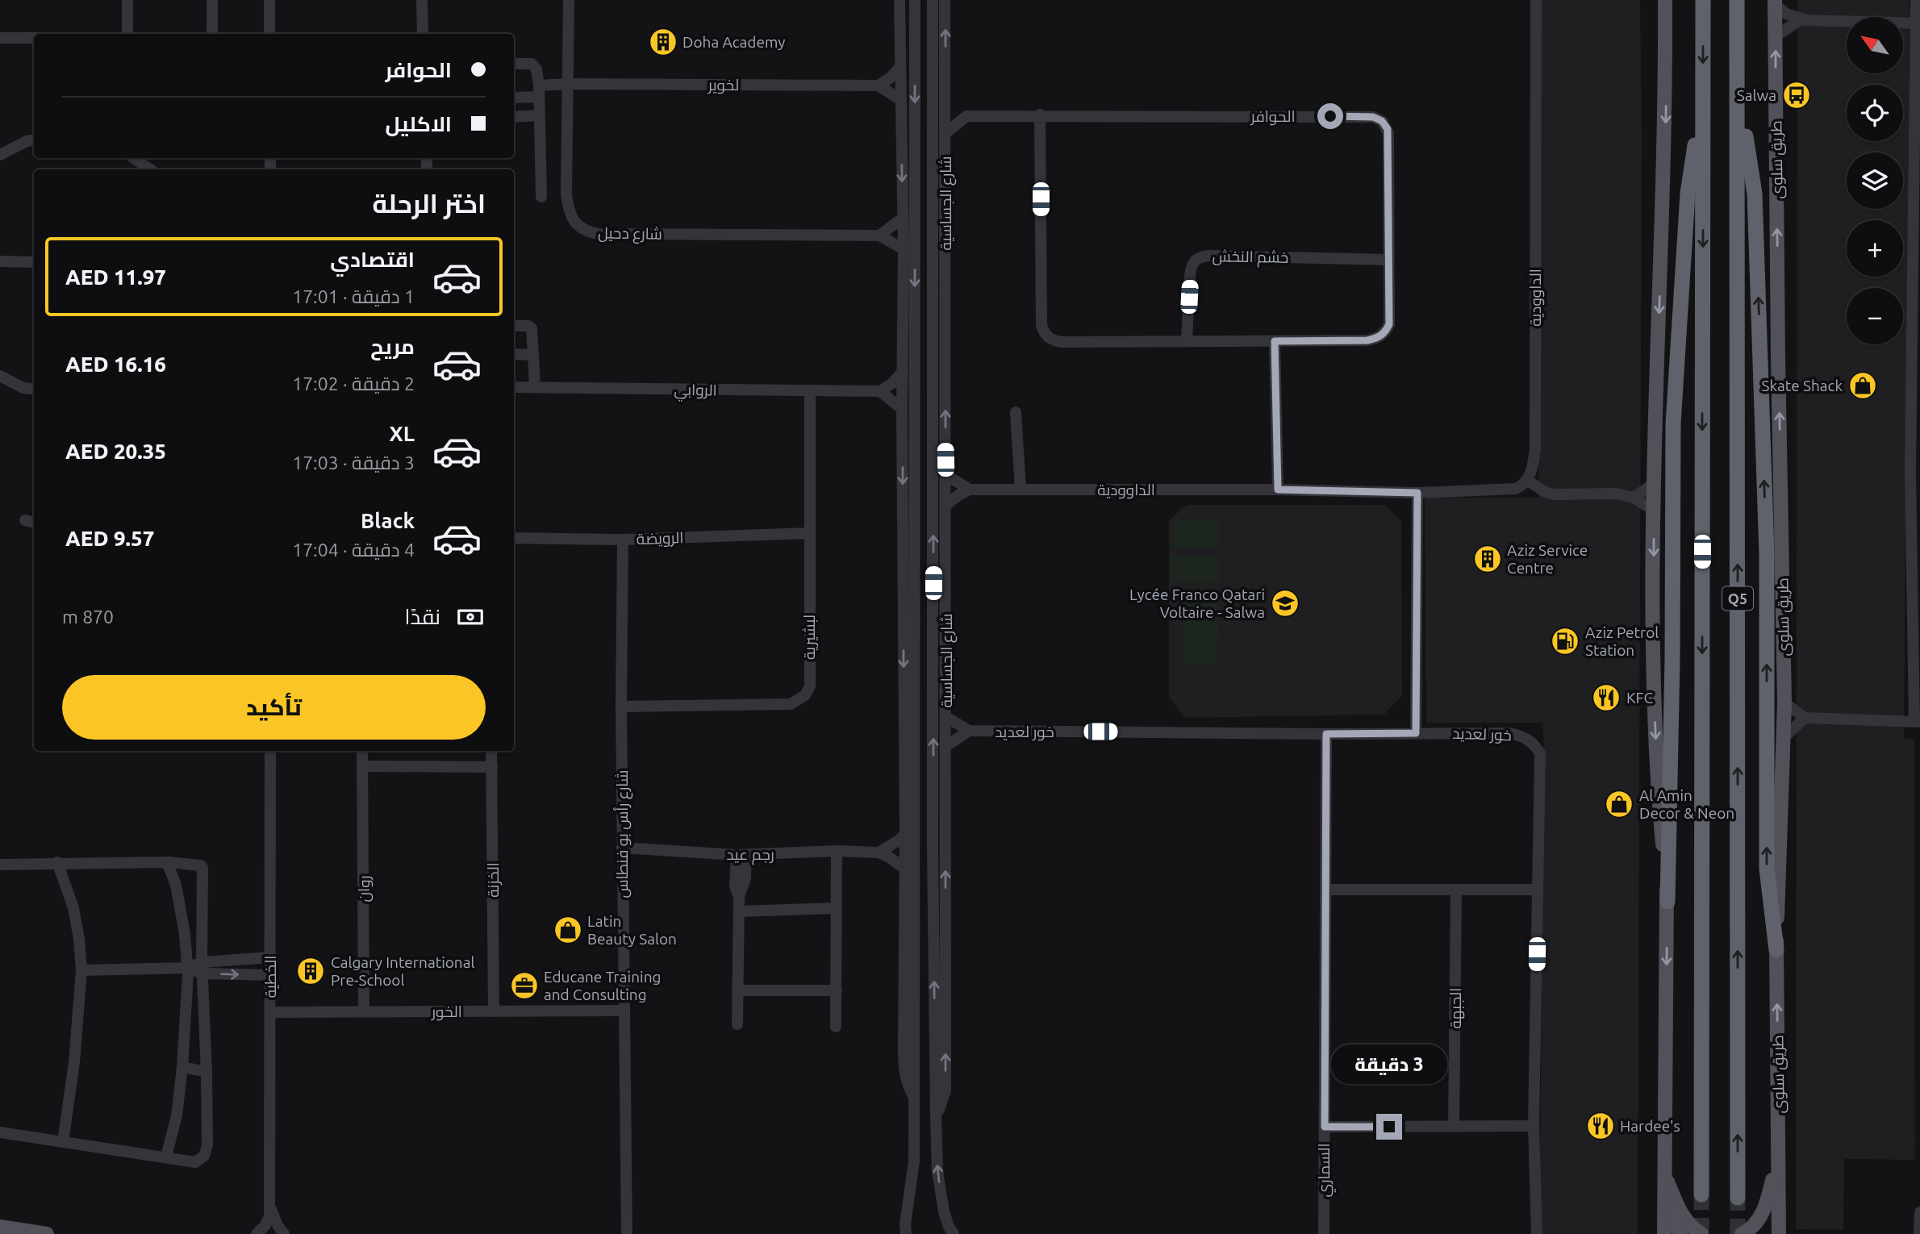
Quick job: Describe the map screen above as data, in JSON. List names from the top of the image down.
{
  "streets": {
    "highway": ["Q5"],
    "main road": ["طريق سلوى"],
    "street": [
      "لخوير",
      "الحوافر",
      "شارع الجساسية",
      "شارع دحيل",
      "خشم النخش",
      "الداوودية",
      "الروابي",
      "الرويضة",
      "لبشيرية",
      "خور لعديد",
      "شارع رأس بو فنطاس",
      "رجم عيد",
      "الخزنة",
      "روان",
      "الخطية",
      "الجبهة",
      "الخور",
      "السماري"
    ]
  },
  "crossings": [
    ["لخوير", "شارع دحيل"],
    ["الحوافر", "خشم النخش"],
    ["شارع الجساسية", "شارع دحيل"],
    ["شارع الجساسية", "رجم عيد"],
    ["الروابي", "لبشيرية"],
    ["الرويضة", "لبشيرية"],
    ["الرويضة", "شارع رأس بو فنطاس"],
    ["لبشيرية", "شارع رأس بو فنطاس"],
    ["خور لعديد", "السماري"],
    ["شارع رأس بو فنطاس", "رجم عيد"],
    ["شارع رأس بو فنطاس", "الخور"],
    ["الخزنة", "الخور"],
    ["روان", "الخور"],
    ["الخطية", "الخور"]
  ],
  "places": {
    "building": ["Doha Academy", "Aziz Service Centre", "Calgary International Pre-School"],
    "bus stop": ["Salwa"],
    "shop": ["Skate Shack", "Al Amin Decor & Neon", "Latin Beauty Salon"],
    "school or university": ["Lycée Franco Qatari Voltaire - Salwa"],
    "fuel station": ["Aziz Petrol Station"],
    "restaurant": ["KFC", "Hardee's"],
    "office": ["Educane Training and Consulting"]
  },
  "north": "top left",
  "page": {
    "map_buttons": ["+", "−"],
    "banner": ["الحوافر", "الاكليل"],
    "heading": "اختر الرحلة",
    "list": [
      {
        "name": "اقتصادي",
        "note": "1 دقيقة · 17:01",
        "value": "AED 11.97"
      },
      {
        "name": "مريح",
        "note": "2 دقيقة · 17:02",
        "value": "AED 16.16"
      },
      {
        "name": "XL",
        "note": "3 دقيقة · 17:03",
        "value": "AED 20.35"
      },
      {
        "name": "Black",
        "note": "4 دقيقة · 17:04",
        "value": "AED 9.57"
      }
    ],
    "pay": ["نقدًا", "870 m"],
    "buttons": "تأكيد",
    "bubble": "3 دقيقة"
  }
}
